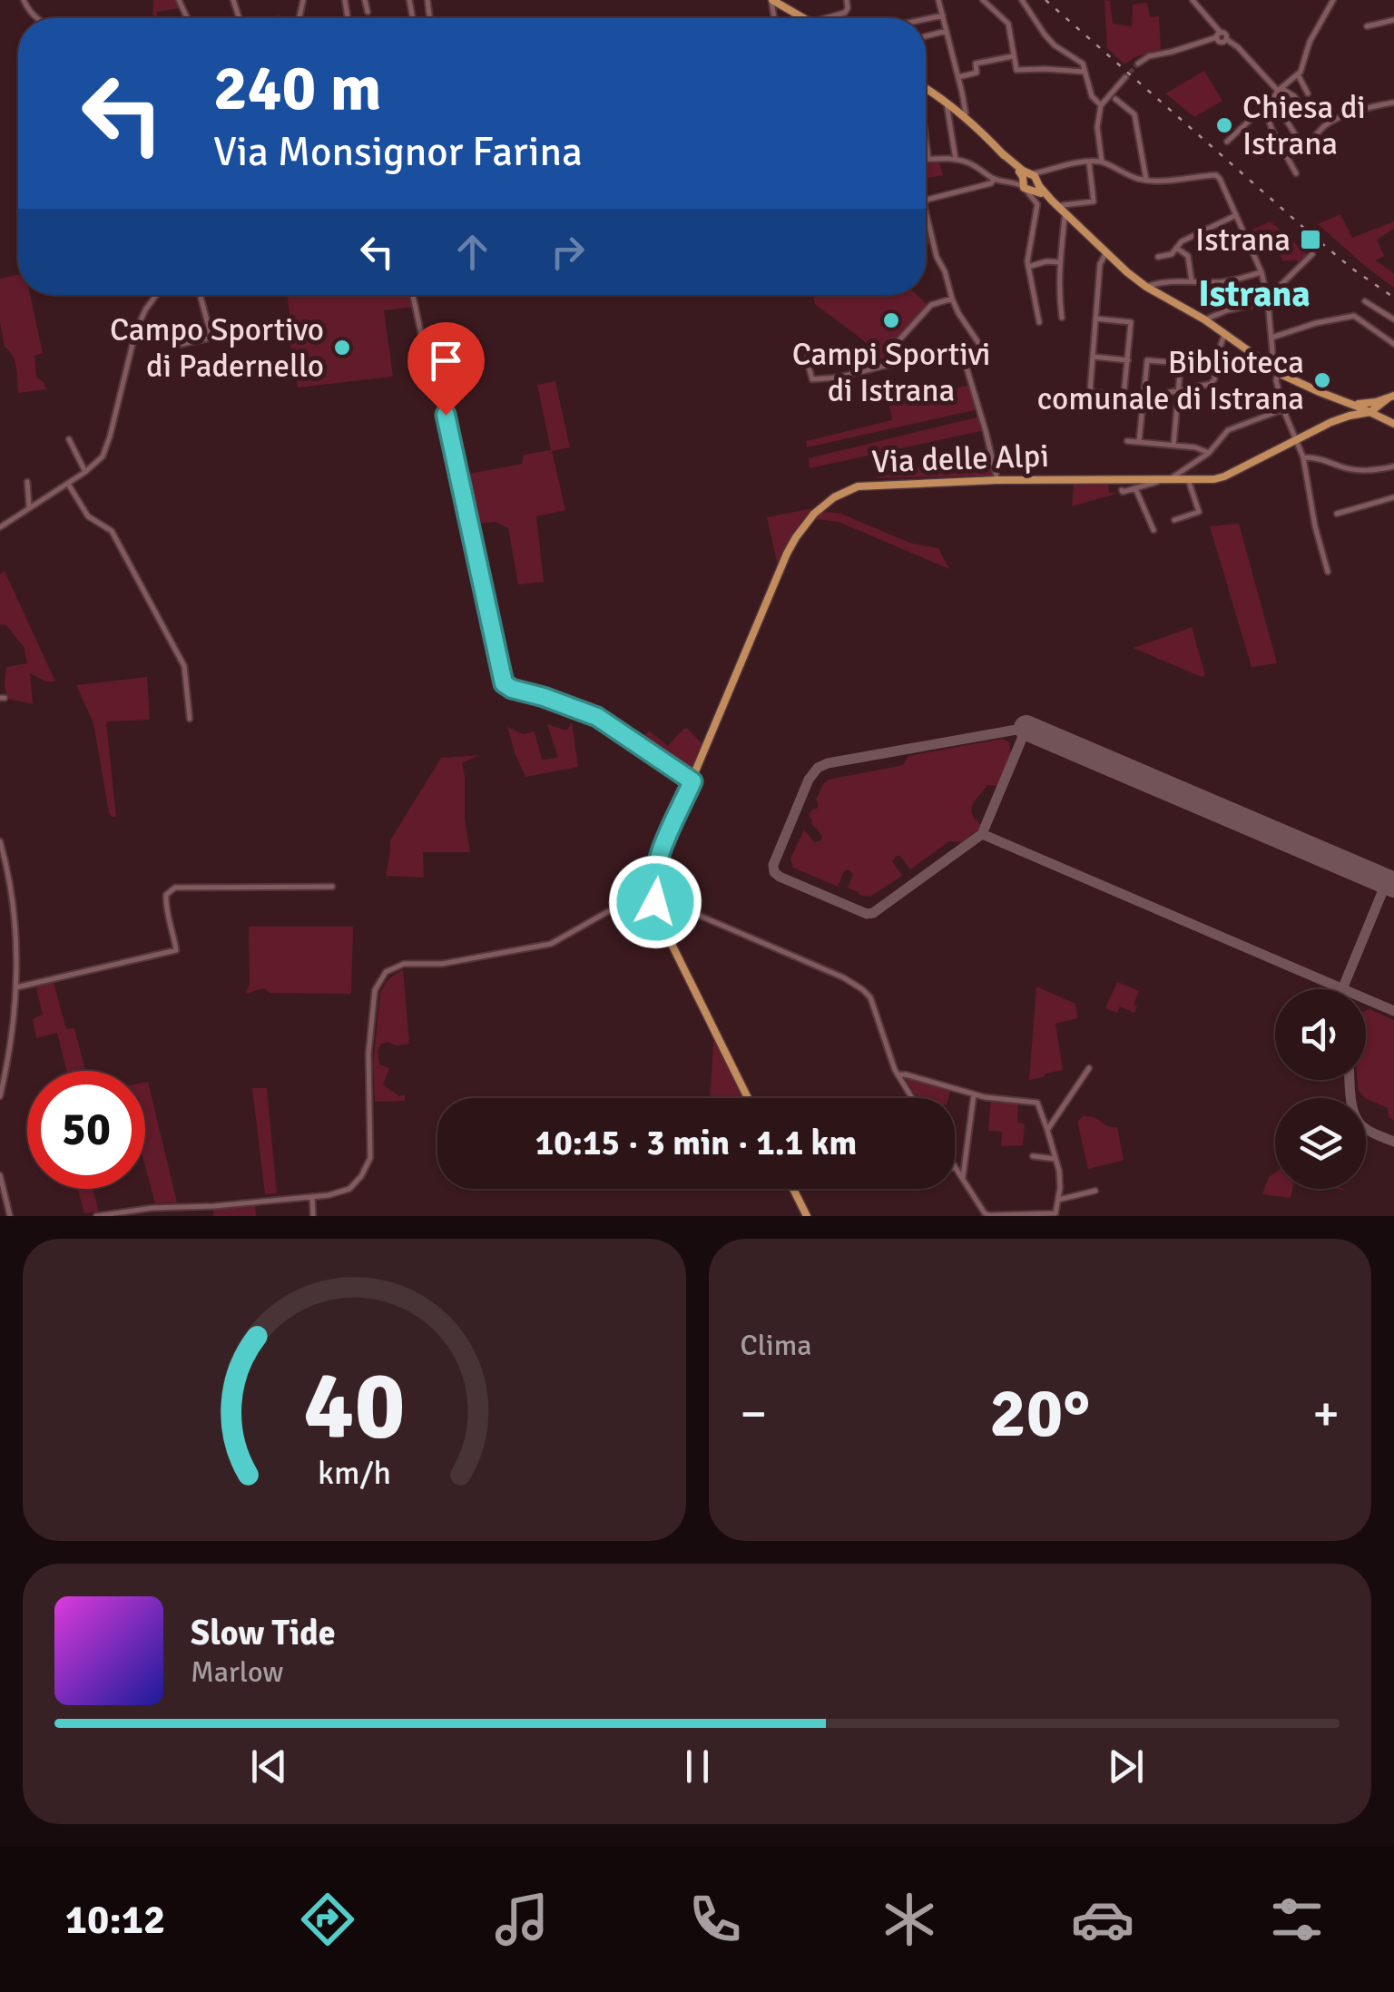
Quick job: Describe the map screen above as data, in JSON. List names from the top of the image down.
{
  "streets": {
    "main road": ["Via delle Alpi"]
  },
  "districts": ["Istrana"],
  "places": {
    "other": [
      "Chiesa di Istrana",
      "Campi Sportivi di Istrana",
      "Campo Sportivo di Padernello",
      "Biblioteca comunale di Istrana"
    ],
    "transit": ["Istrana"]
  },
  "page": {
    "turn": ["240 m", "Via Monsignor Farina"],
    "limit": "50",
    "trip": "10:15 · 3 min · 1.1 km",
    "tile": "Clima",
    "heat": ["−", "20°", "+"],
    "song": ["Slow Tide", "Marlow"],
    "tabs": "10:12",
    "gauge": ["40", "km/h"]
  }
}
